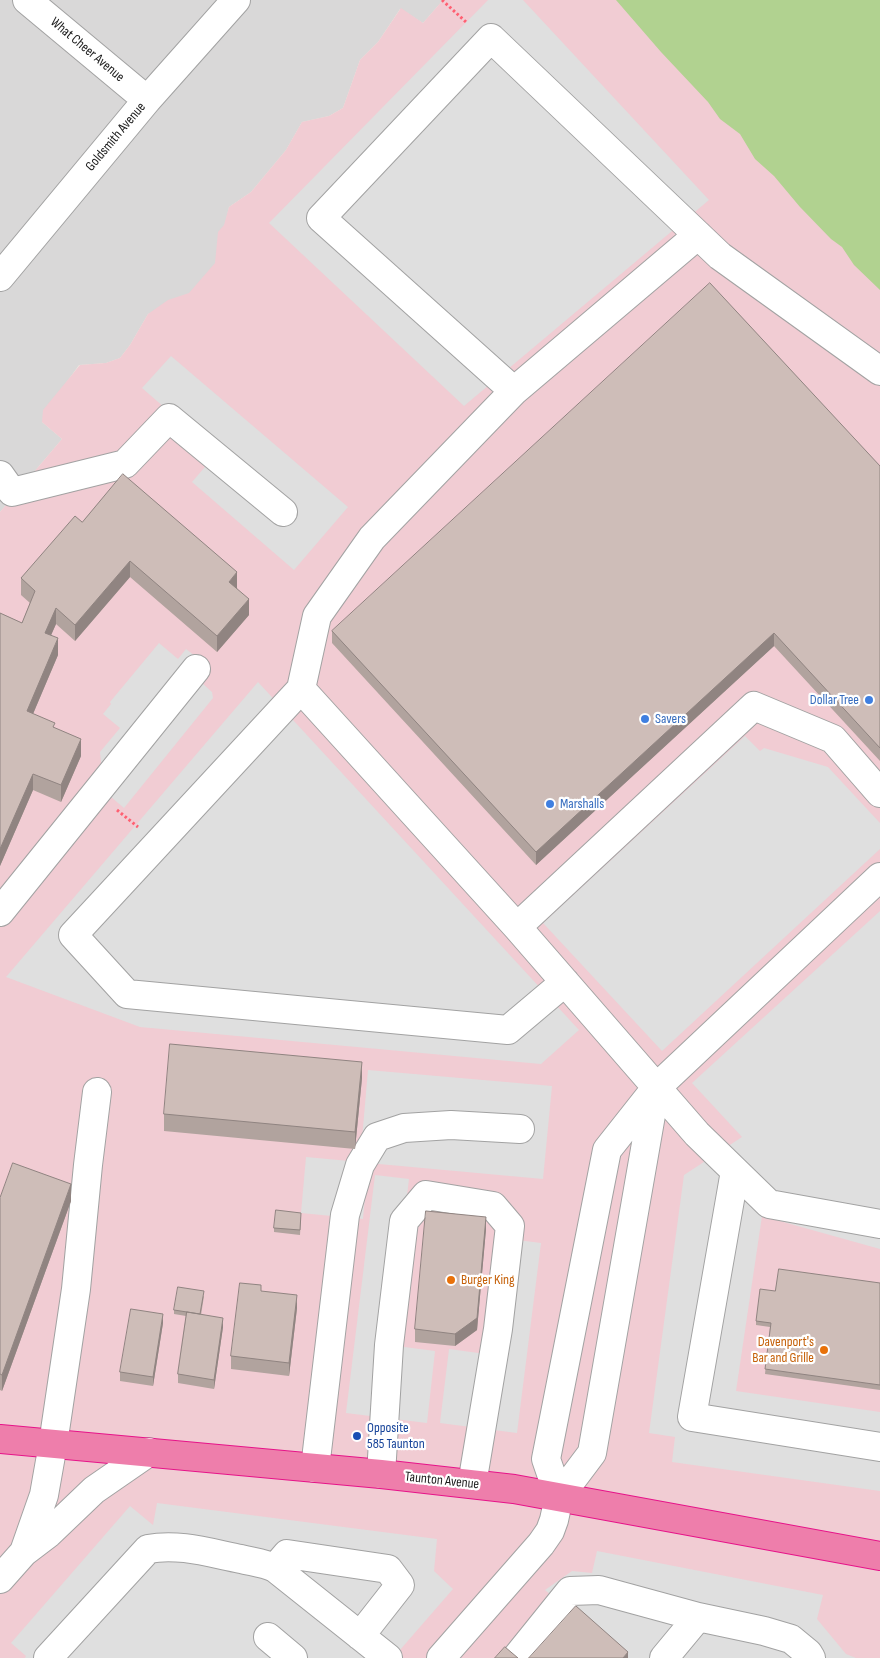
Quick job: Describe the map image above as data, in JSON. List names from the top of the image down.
{
  "streets": {
    "highway": ["Taunton Avenue"],
    "street": ["What Cheer Avenue", "Goldsmith Avenue"]
  },
  "crossings": [
    ["What Cheer Avenue", "Goldsmith Avenue"]
  ],
  "places": [
    "Dollar Tree",
    "Savers",
    "Marshalls",
    "Burger King",
    "Davenport's Bar and Grille",
    "Opposite 585 Taunton"
  ]
}
